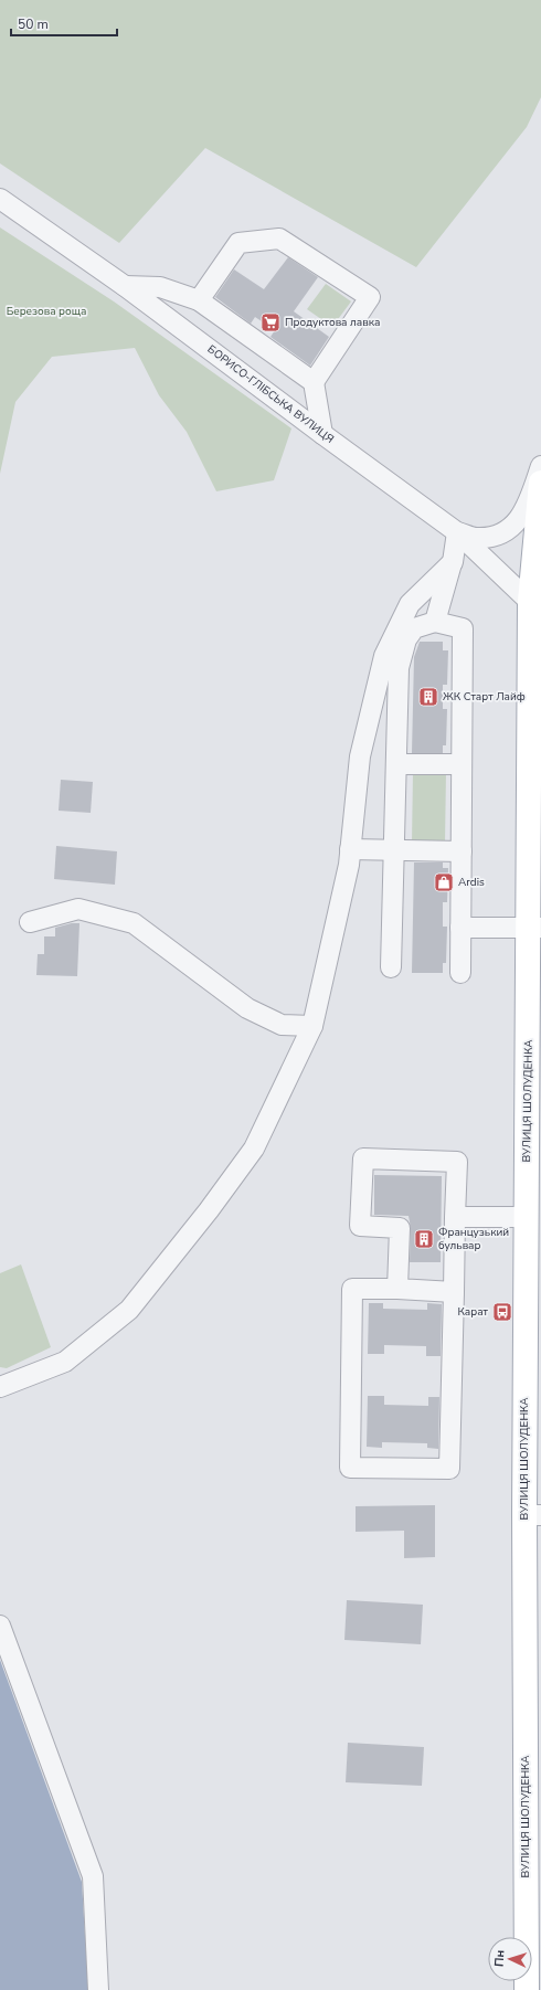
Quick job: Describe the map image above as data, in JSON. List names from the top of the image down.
{
  "streets": {
    "main road": ["ВУЛИЦЯ ШОЛУДЕНКА"],
    "street": ["БОРИСО-ГЛІБСЬКА ВУЛИЦЯ"]
  },
  "crossings": [
    ["БОРИСО-ГЛІБСЬКА ВУЛИЦЯ", "ВУЛИЦЯ ШОЛУДЕНКА"]
  ],
  "parks": ["Березова роща"],
  "places": {
    "supermarket": ["Продуктова лавка"],
    "building": ["ЖК Старт Лайф", "Французький бульвар"],
    "shop": ["Ardis"],
    "bus stop": ["Карат"]
  },
  "scale_bar": "50 m",
  "north": "left"
}
